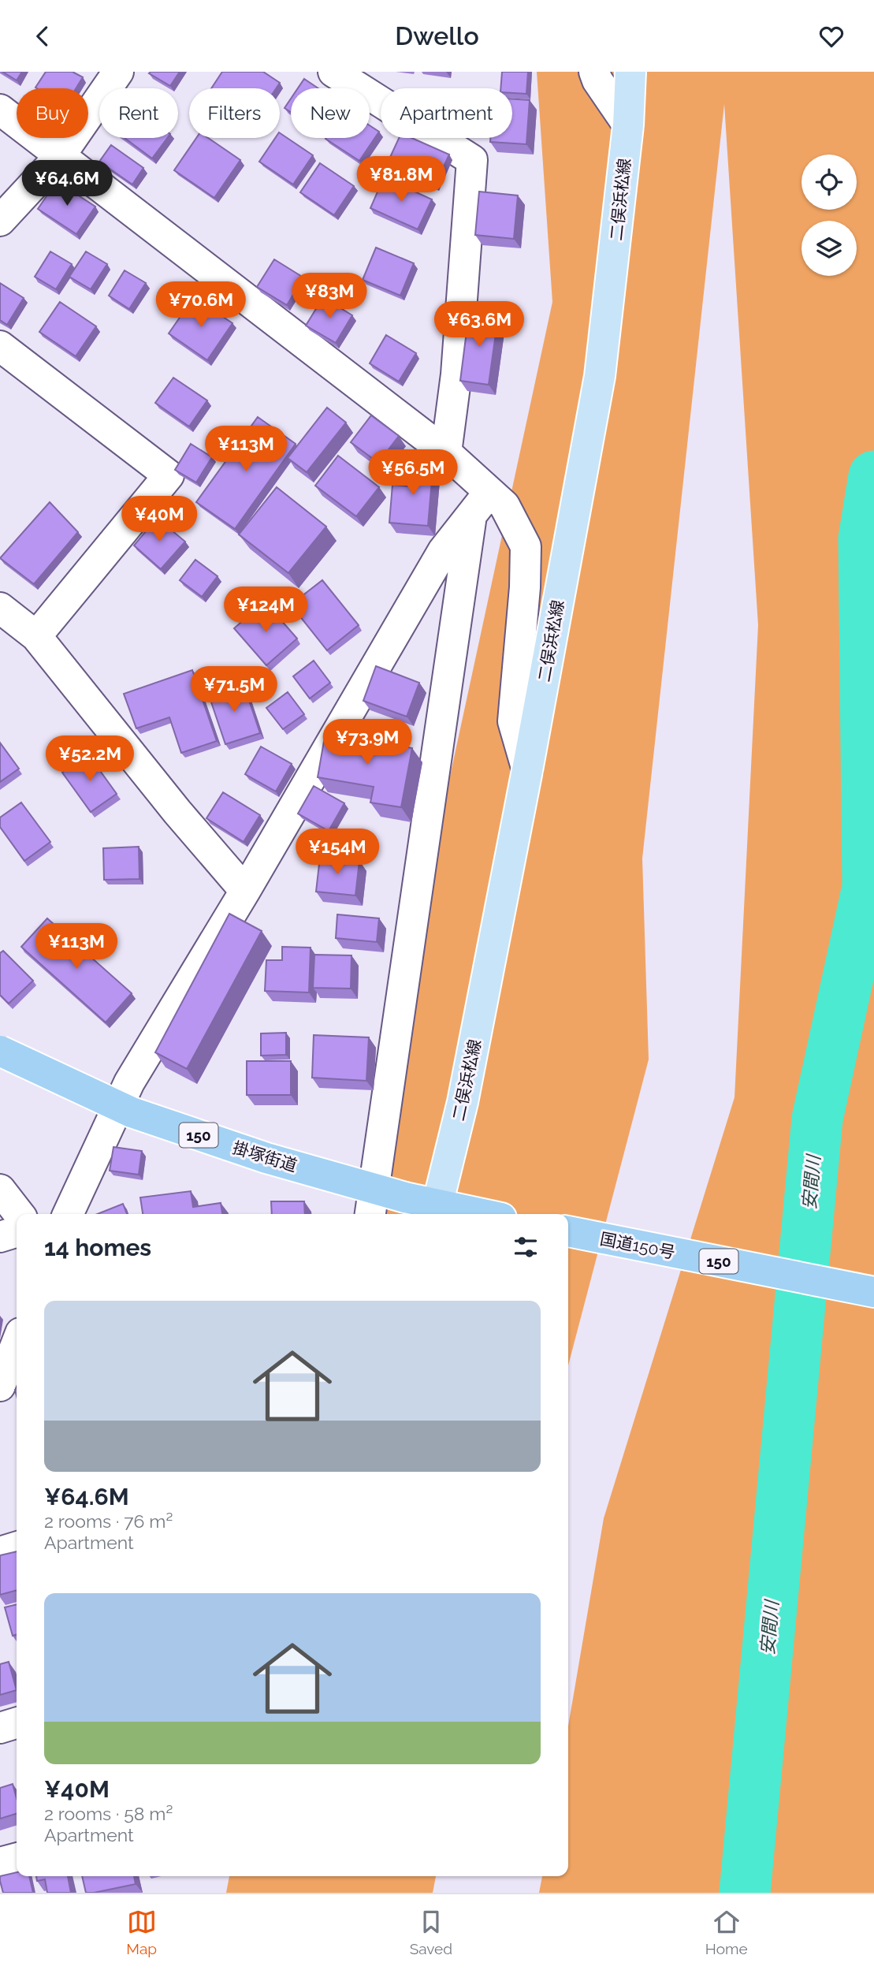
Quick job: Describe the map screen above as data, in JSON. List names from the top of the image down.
{
  "streets": {
    "highway": ["150", "掛塚街道", "国道150号"],
    "main road": ["二俣浜松線"]
  },
  "crossings": [
    ["二俣浜松線", "掛塚街道"]
  ],
  "water": ["安間川"],
  "page": {
    "header": "Dwello",
    "chip": [
      "Buy",
      "Rent",
      "Filters",
      "New",
      "Apartment"
    ],
    "price": [
      "¥81.8M",
      "¥64.6M",
      "¥83M",
      "¥70.6M",
      "¥63.6M",
      "¥113M",
      "¥56.5M",
      "¥40M",
      "¥124M",
      "¥71.5M",
      "¥73.9M",
      "¥52.2M",
      "¥154M",
      "¥113M"
    ],
    "heading": "14 homes",
    "list": [
      {
        "name": "¥64.6M",
        "note": "2 rooms · 76 m² · Apartment"
      },
      {
        "name": "¥40M",
        "note": "2 rooms · 58 m² · Apartment"
      }
    ],
    "tabs": ["Map", "Saved", "Home"]
  }
}
